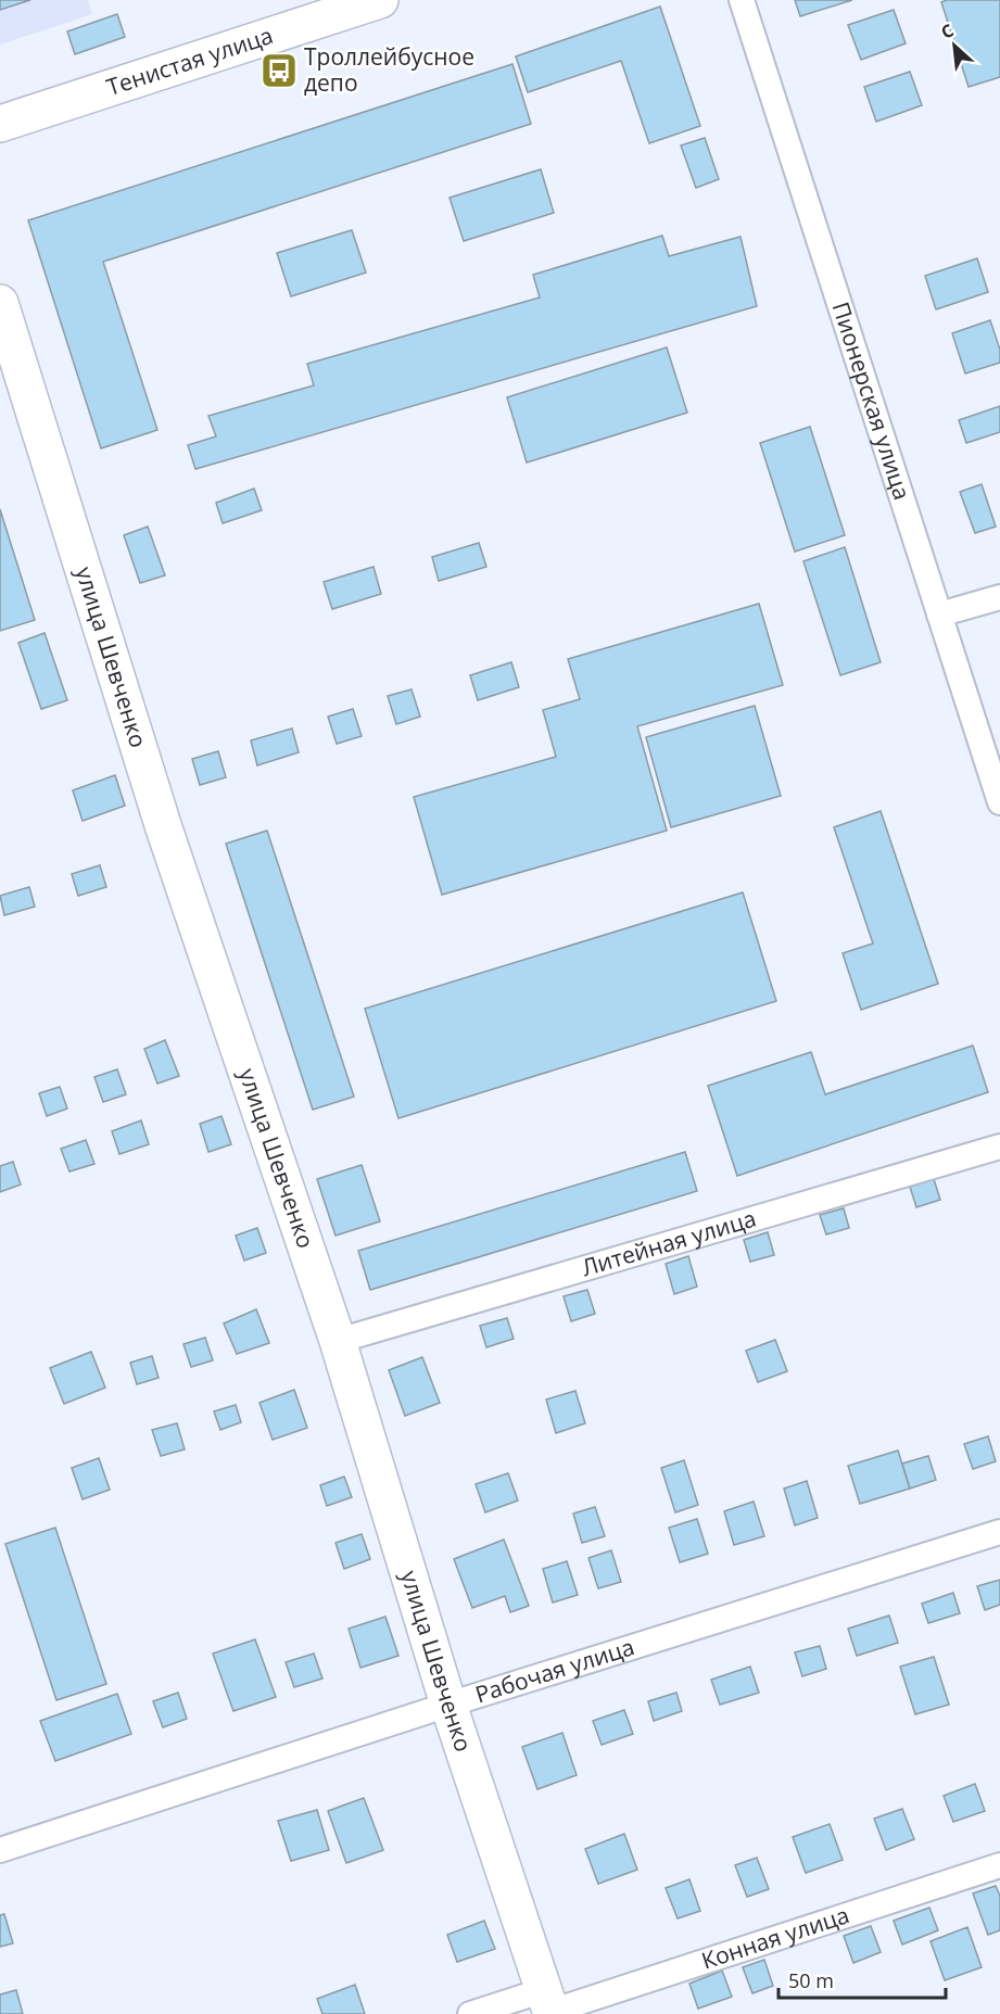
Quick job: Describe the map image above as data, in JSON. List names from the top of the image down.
{
  "streets": {
    "street": [
      "Тенистая улица",
      "Пионерская улица",
      "улица Шевченко",
      "Литейная улица",
      "Рабочая улица",
      "Конная улица"
    ]
  },
  "crossings": [
    ["улица Шевченко", "Литейная улица"],
    ["улица Шевченко", "Рабочая улица"],
    ["улица Шевченко", "Конная улица"]
  ],
  "places": {
    "bus stop": ["Троллейбусное депо"]
  },
  "scale_bar": "50 m",
  "north": "top left"
}
